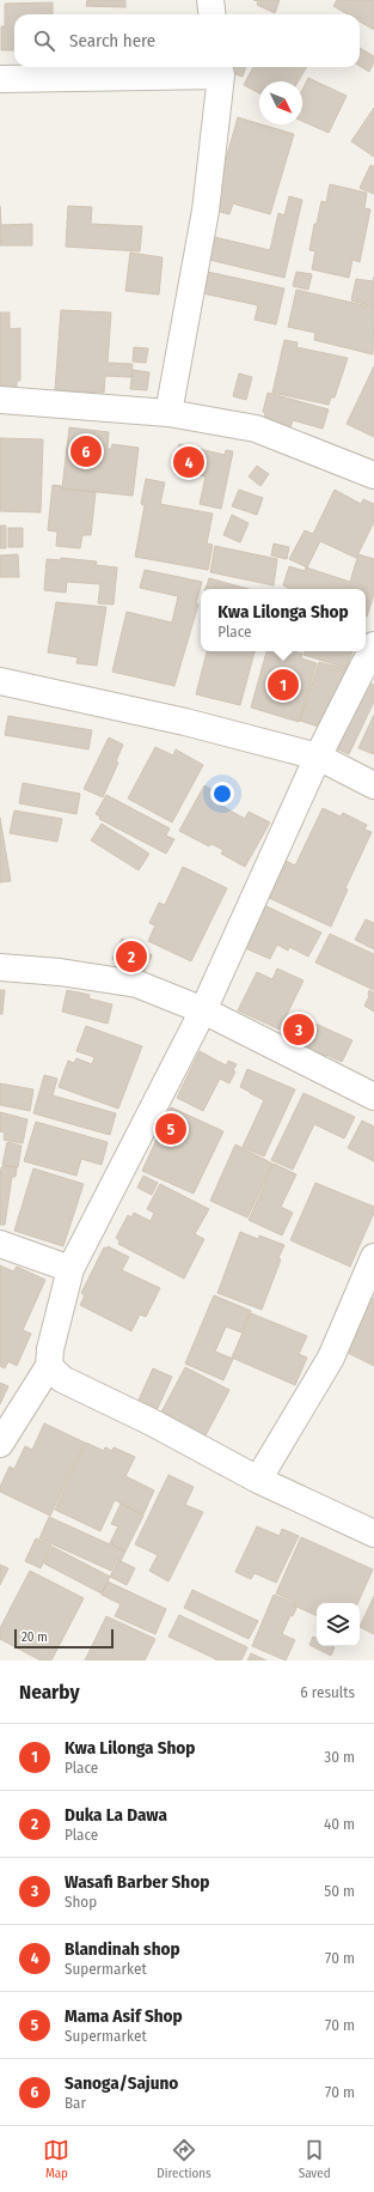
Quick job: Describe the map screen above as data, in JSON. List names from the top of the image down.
{
  "scale_bar": "20 m",
  "north": "bottom right",
  "page": {
    "search": "Search here",
    "pins": [
      "6",
      "4",
      "1",
      "2",
      "3",
      "5"
    ],
    "popup": ["Kwa Lilonga Shop", "Place"],
    "scale": "20 m",
    "heading": ["Nearby", "6 results"],
    "list": [
      {
        "mark": "1",
        "name": "Kwa Lilonga Shop",
        "note": "Place",
        "value": "30 m"
      },
      {
        "mark": "2",
        "name": "Duka La Dawa",
        "note": "Place",
        "value": "40 m"
      },
      {
        "mark": "3",
        "name": "Wasafi Barber Shop",
        "note": "Shop",
        "value": "50 m"
      },
      {
        "mark": "4",
        "name": "Blandinah shop",
        "note": "Supermarket",
        "value": "70 m"
      },
      {
        "mark": "5",
        "name": "Mama Asif Shop",
        "note": "Supermarket",
        "value": "70 m"
      },
      {
        "mark": "6",
        "name": "Sanoga/Sajuno",
        "note": "Bar",
        "value": "70 m"
      }
    ],
    "nav": ["Map", "Directions", "Saved"]
  }
}
